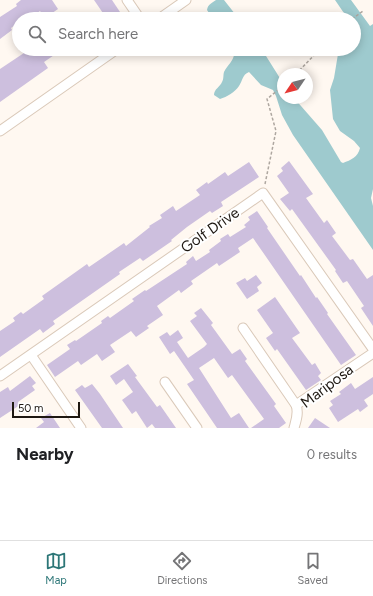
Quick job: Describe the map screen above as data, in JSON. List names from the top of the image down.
{
  "streets": {
    "street": ["Golf Drive", "Mariposa"]
  },
  "scale_bar": "50 m",
  "north": "bottom left",
  "page": {
    "search": "Search here",
    "scale": "50 m",
    "heading": ["Nearby", "0 results"],
    "nav": ["Map", "Directions", "Saved"]
  }
}
